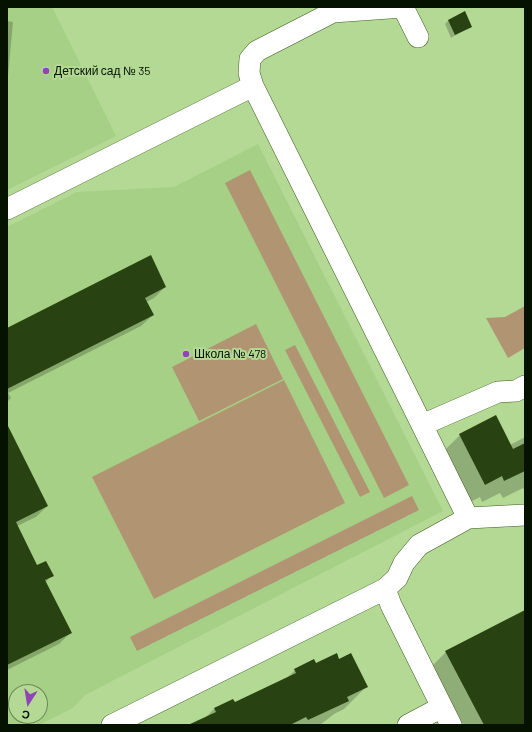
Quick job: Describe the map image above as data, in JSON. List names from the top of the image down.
{
  "places": ["Детский сад № 35", "Школа № 478"],
  "north": "bottom"
}
